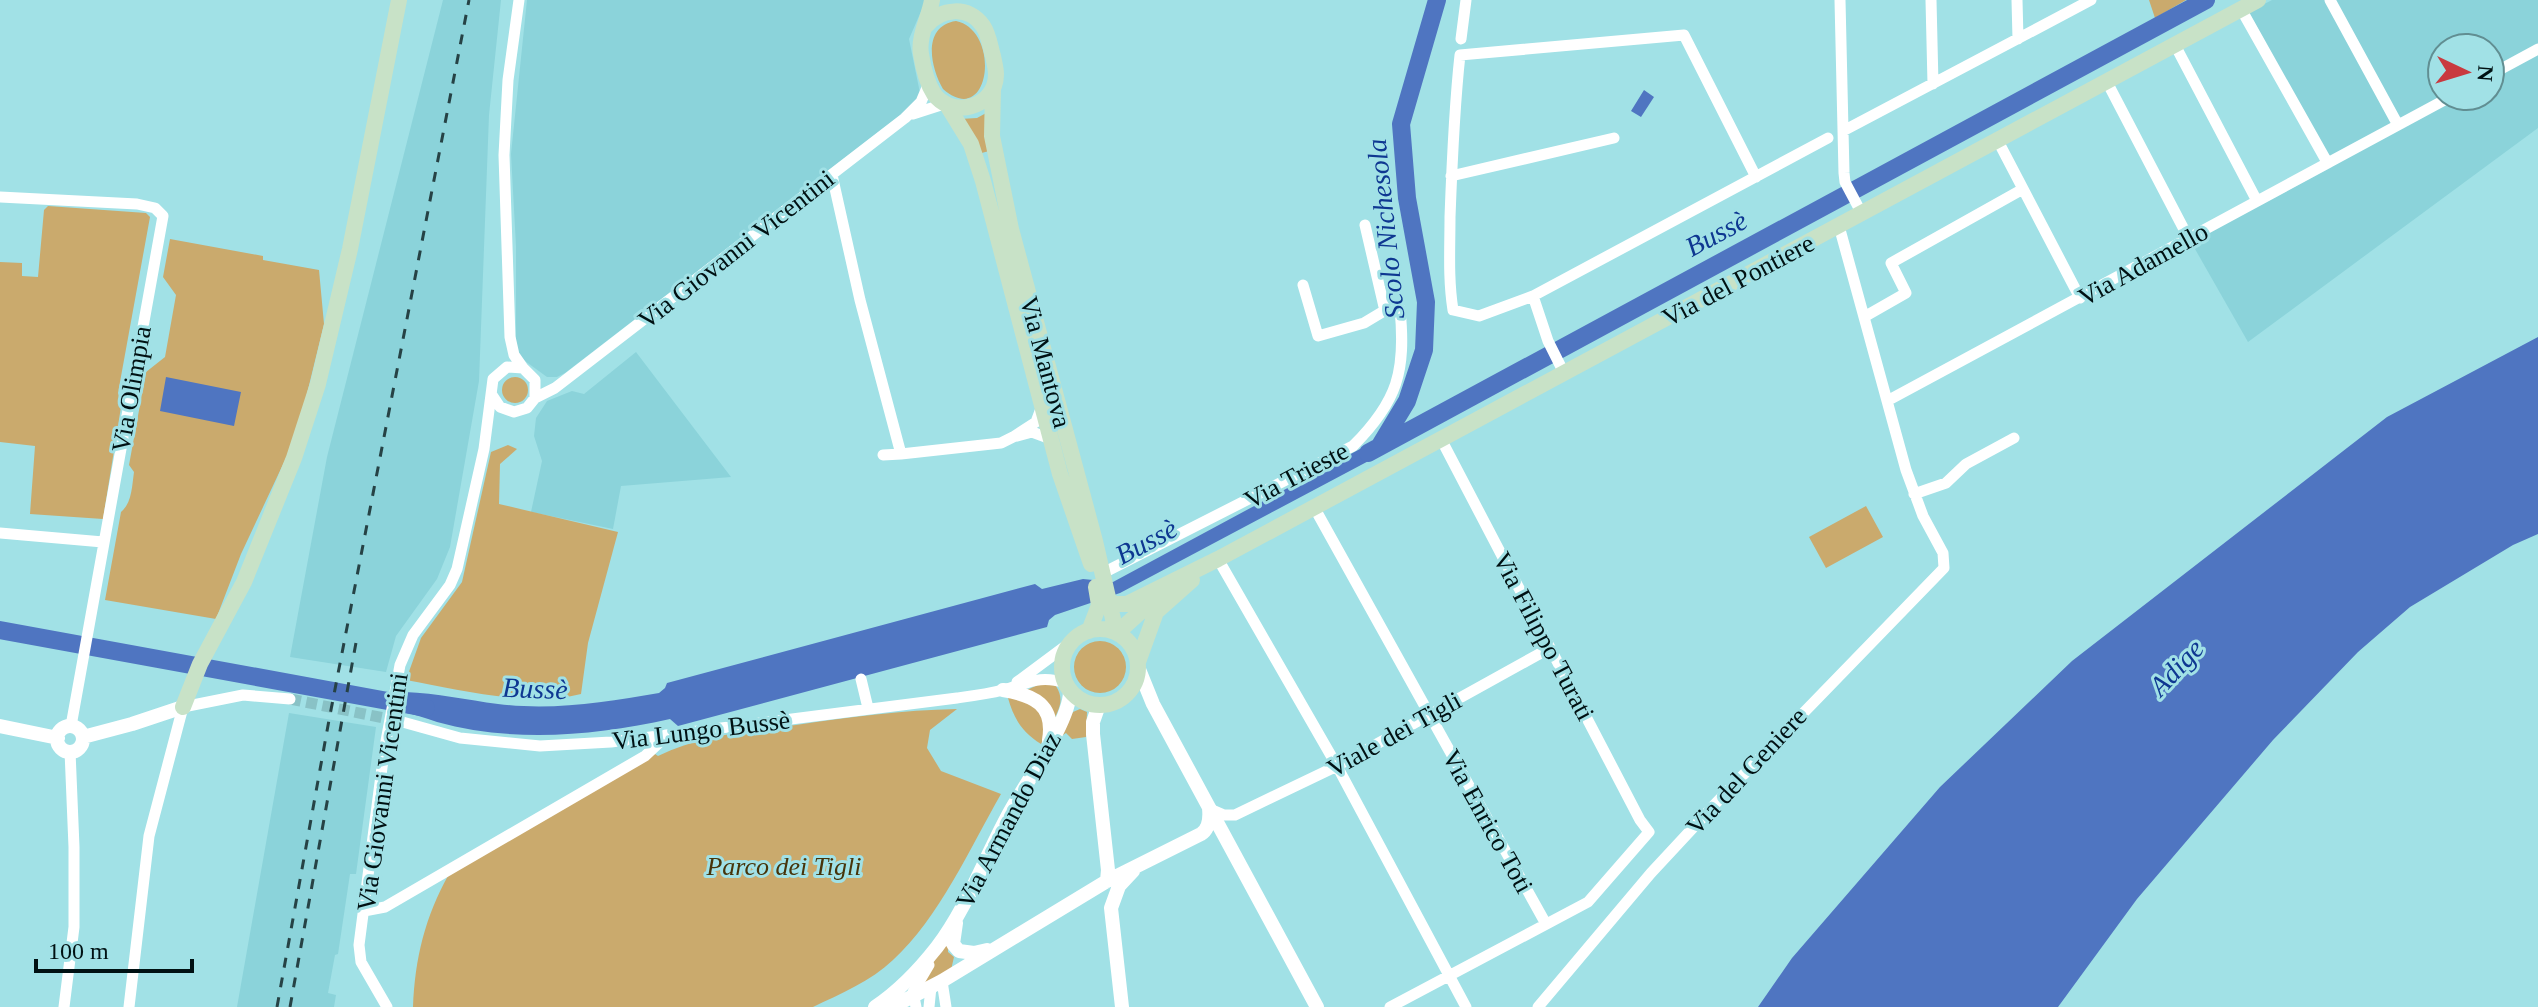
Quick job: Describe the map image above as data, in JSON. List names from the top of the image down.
{
  "streets": {
    "main road": ["Via del Pontiere", "Via Mantova"],
    "street": [
      "Via Giovanni Vicentini",
      "Via Adamello",
      "Via Olimpia",
      "Via Trieste",
      "Via Filippo Turati",
      "Via Lungo Bussè",
      "Viale dei Tigli",
      "Via del Geniere",
      "Via Armando Diaz",
      "Via Enrico Toti"
    ]
  },
  "crossings": [
    ["Via Giovanni Vicentini", "Via Mantova"],
    ["Via del Pontiere", "Via Mantova"],
    ["Via del Pontiere", "Via Filippo Turati"],
    ["Via del Pontiere", "Via Lungo Bussè"],
    ["Via del Pontiere", "Via Armando Diaz"],
    ["Via del Pontiere", "Via Enrico Toti"],
    ["Via Mantova", "Via Trieste"],
    ["Via Mantova", "Via Lungo Bussè"],
    ["Via Mantova", "Via Armando Diaz"],
    ["Via Filippo Turati", "Viale dei Tigli"],
    ["Via Filippo Turati", "Via Enrico Toti"],
    ["Via Lungo Bussè", "Via Armando Diaz"],
    ["Viale dei Tigli", "Via Enrico Toti"]
  ],
  "water": ["Scolo Nichesola", "Bussè", "Adige"],
  "parks": ["Parco dei Tigli"],
  "scale_bar": "100 m",
  "north": "right"
}
